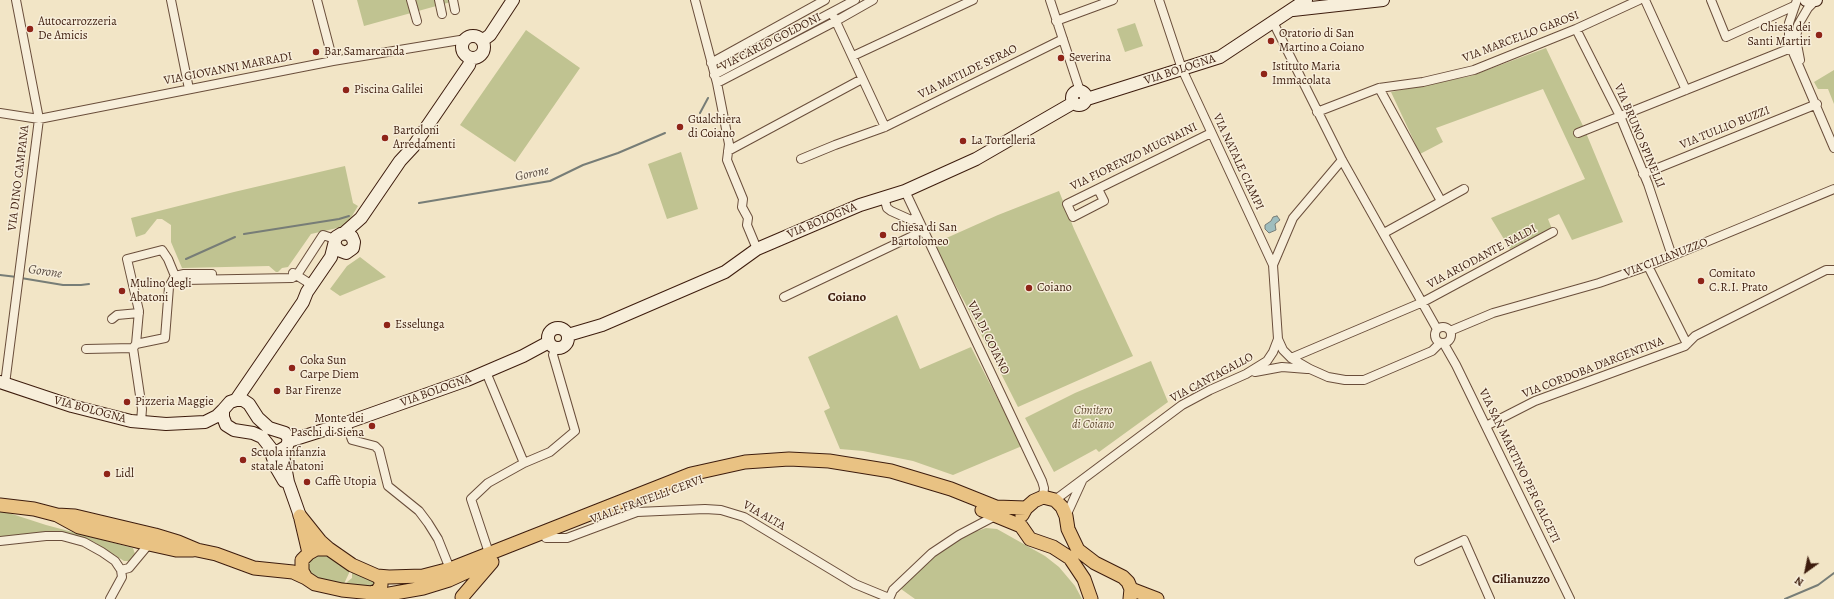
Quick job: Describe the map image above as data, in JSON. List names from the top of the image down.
{
  "streets": {
    "main road": ["VIALE FRATELLI CERVI"],
    "street": [
      "VIA MARCELLO GAROSI",
      "VIA CARLO GOLDONI",
      "VIA GIOVANNI MARRADI",
      "VIA BOLOGNA",
      "VIA MATILDE SERAO",
      "VIA TULLIO BUZZI",
      "VIA BRUNO SPINELLI",
      "VIA FIORENZO MUGNAINI",
      "VIA NATALE CIAMPI",
      "VIA DINO CAMPANA",
      "VIA ARIODANTE NALDI",
      "VIA CILIANUZZO",
      "VIA DI COIANO",
      "VIA CORDOBA D'ARGENTINA",
      "VIA CANTAGALLO",
      "VIA SAN MARTINO PER GALCETI",
      "VIA ALTA"
    ]
  },
  "crossings": [
    ["VIA MARCELLO GAROSI", "VIA BRUNO SPINELLI"],
    ["VIA GIOVANNI MARRADI", "VIA DINO CAMPANA"],
    ["VIA BOLOGNA", "VIA NATALE CIAMPI"],
    ["VIA BOLOGNA", "VIA DINO CAMPANA"],
    ["VIA BOLOGNA", "VIA DI COIANO"],
    ["VIA TULLIO BUZZI", "VIA BRUNO SPINELLI"],
    ["VIA BRUNO SPINELLI", "VIA CILIANUZZO"],
    ["VIA FIORENZO MUGNAINI", "VIA NATALE CIAMPI"],
    ["VIA NATALE CIAMPI", "VIA CANTAGALLO"],
    ["VIA ARIODANTE NALDI", "VIA CILIANUZZO"],
    ["VIA CILIANUZZO", "VIA CANTAGALLO"],
    ["VIA CILIANUZZO", "VIA SAN MARTINO PER GALCETI"],
    ["VIA CORDOBA D'ARGENTINA", "VIA SAN MARTINO PER GALCETI"],
    ["VIALE FRATELLI CERVI", "VIA ALTA"]
  ],
  "districts": ["Coiano", "Cilianuzzo"],
  "water": ["Gorone"],
  "parks": ["Cimitero di Coiano"],
  "places": [
    "Autocarrozzeria De Amicis",
    "Chiesa dei Santi Martiri",
    "Oratorio di San Martino a Coiano",
    "Bar Samarcanda",
    "Severina",
    "Istituto Maria Immacolata",
    "Piscina Galilei",
    "Gualchiera di Coiano",
    "Bartoloni Arredamenti",
    "La Tortelleria",
    "Chiesa di San Bartolomeo",
    "Comitato C.R.I. Prato",
    "Coiano",
    "Mulino degli Abatoni",
    "Esselunga",
    "Coka Sun Carpe Diem",
    "Bar Firenze",
    "Pizzeria Maggie",
    "Monte dei Paschi di Siena",
    "Scuola infanzia statale Abatoni",
    "Lidl",
    "Caffè Utopia"
  ],
  "north": "bottom left"
}
